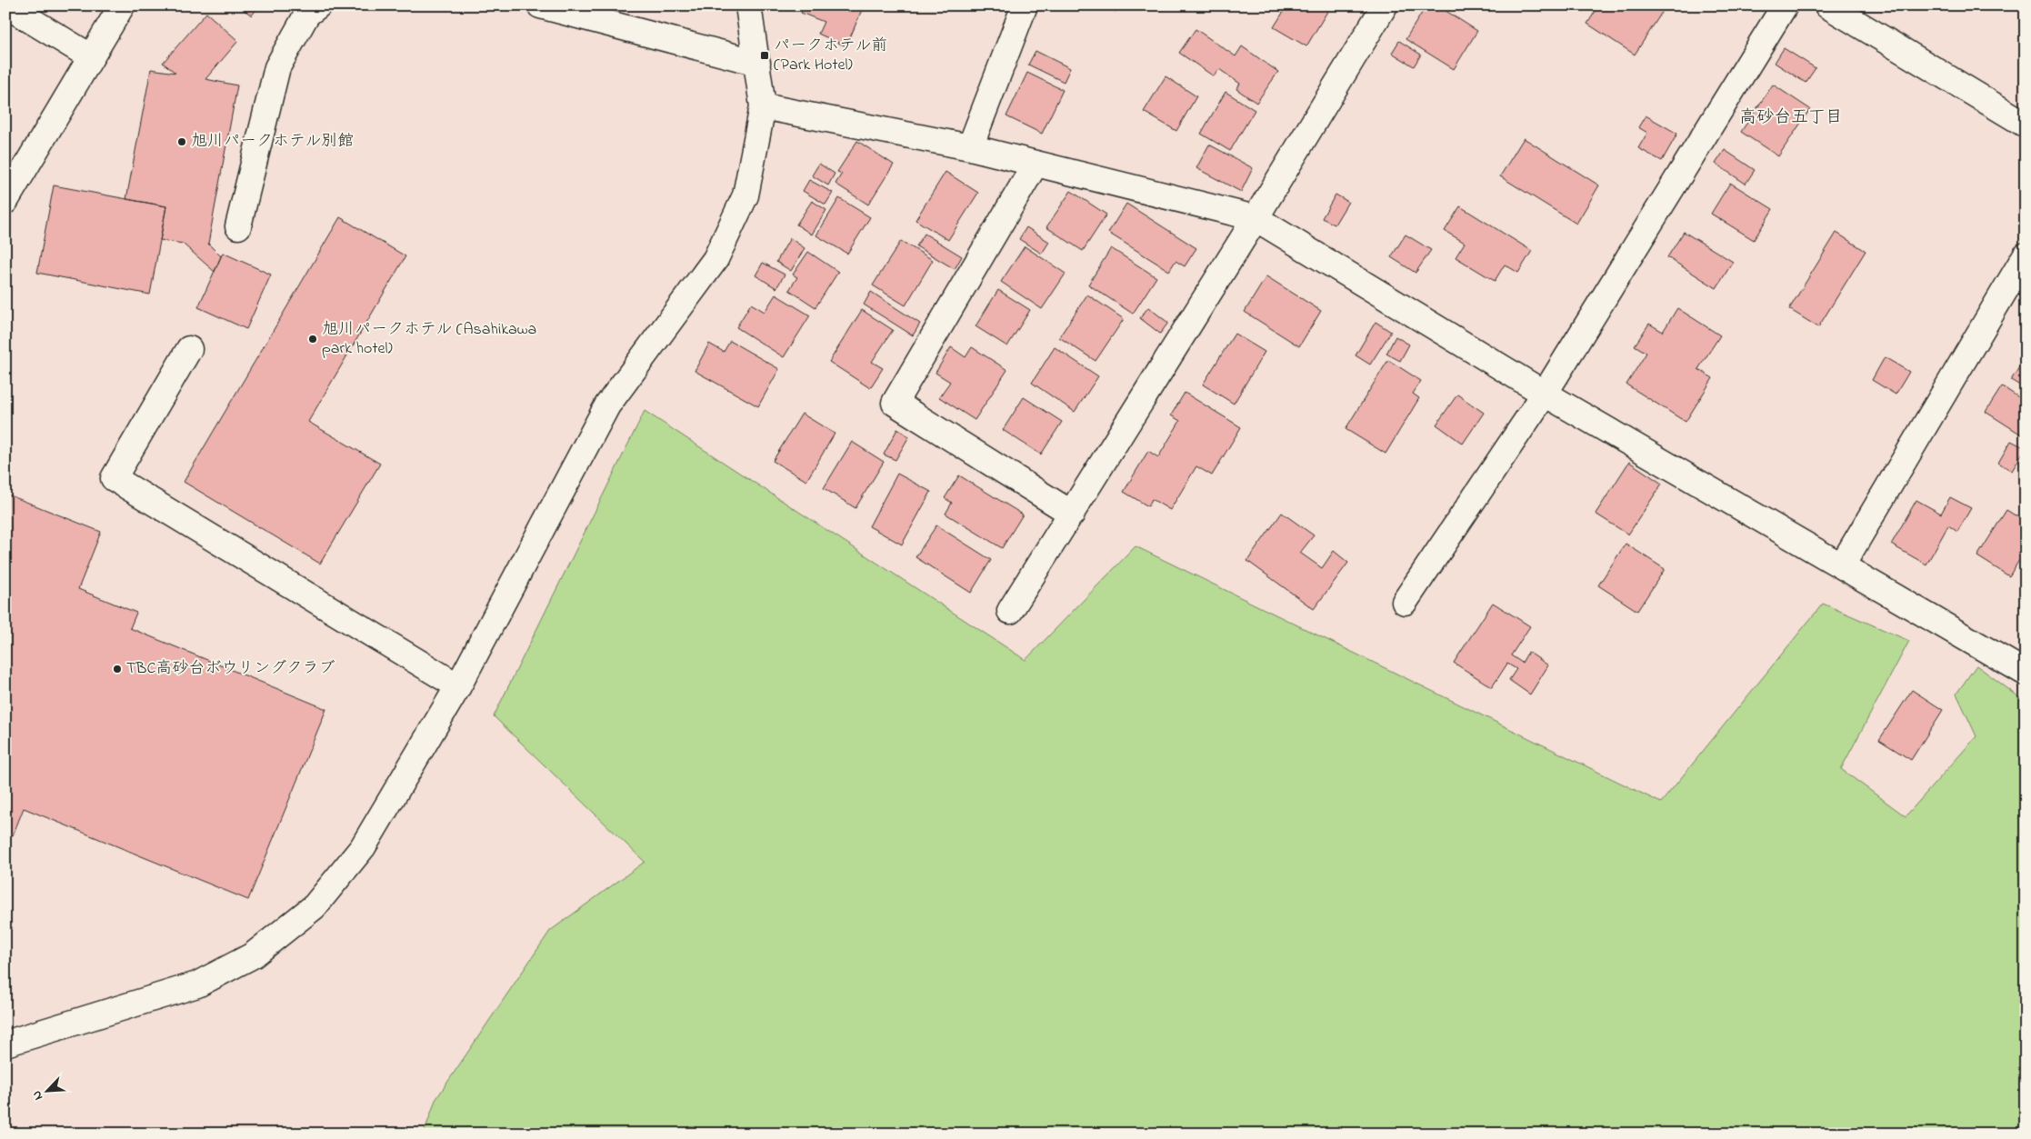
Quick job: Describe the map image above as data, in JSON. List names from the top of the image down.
{
  "districts": ["高砂台五丁目"],
  "places": {
    "transit": ["パークホテル前 (Park Hotel)"],
    "other": ["旭川パークホテル別館", "旭川パークホテル (Asahikawa park hotel)", "TBC高砂台ボウリングクラブ"]
  },
  "north": "bottom left"
}
